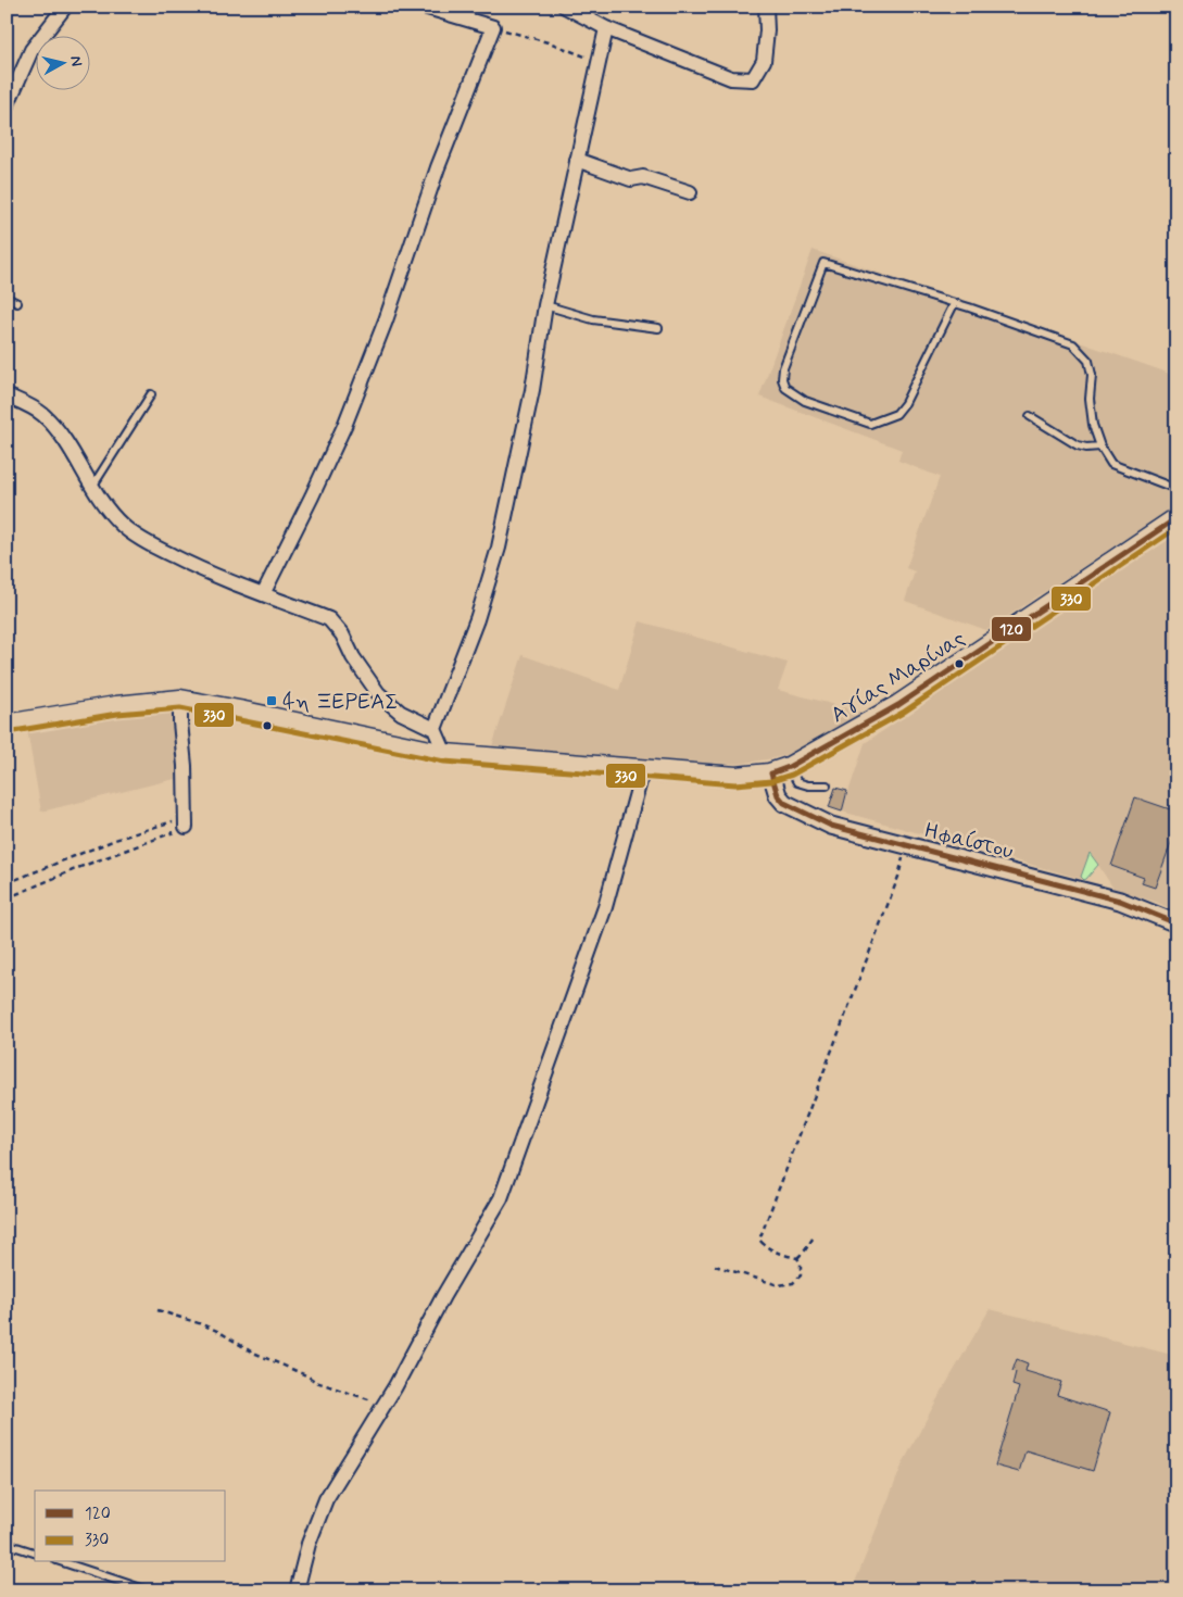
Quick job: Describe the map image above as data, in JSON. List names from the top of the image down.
{
  "streets": {
    "main road": ["Αγίας Μαρίνας"],
    "street": ["Ηφαίστου"]
  },
  "crossings": [
    ["Αγίας Μαρίνας", "Ηφαίστου"]
  ],
  "places": {
    "transit": ["4η ΞΕΡΕΑΣ"]
  },
  "lines": ["transit line 120", "transit line 330"],
  "legend": ["120", "330"],
  "north": "right"
}
